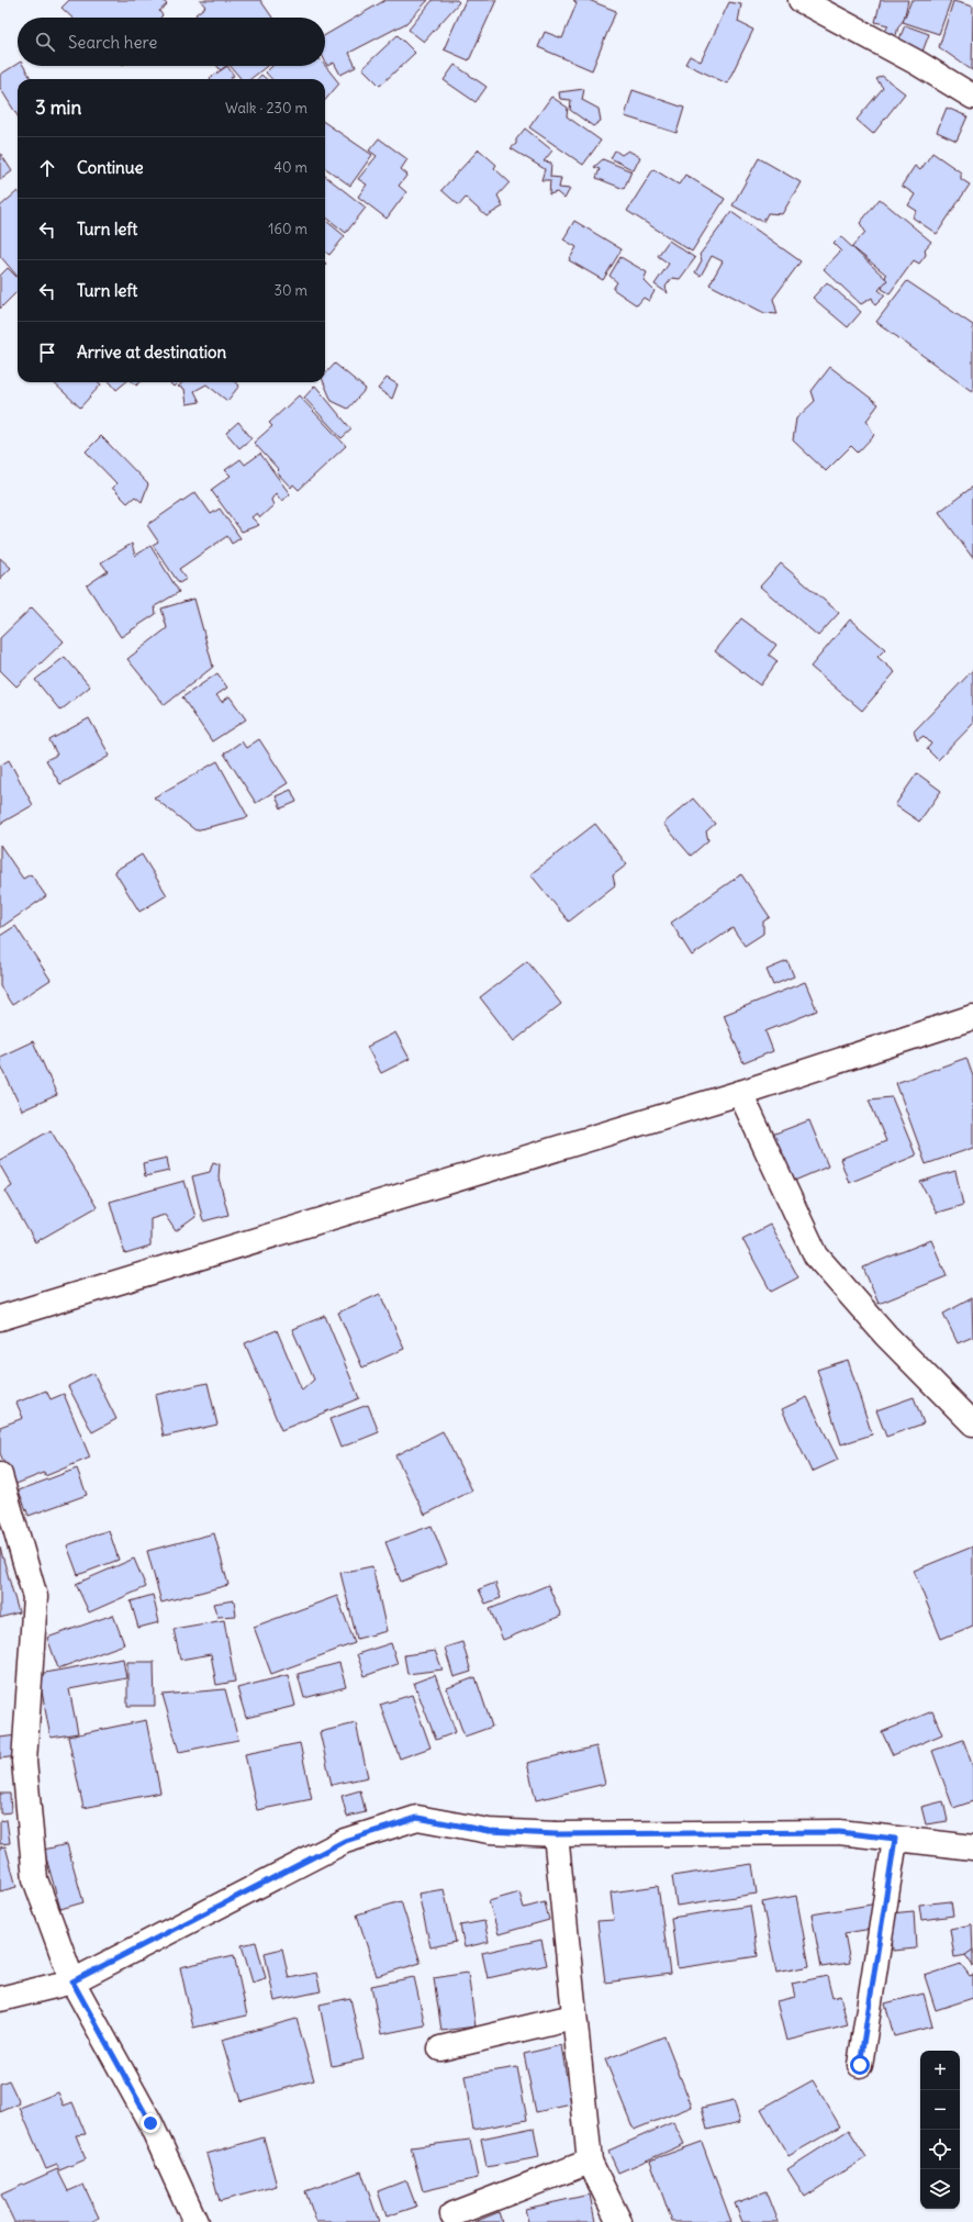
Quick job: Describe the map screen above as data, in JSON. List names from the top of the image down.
{
  "page": {
    "search": "Search here",
    "heading": ["3 min", "Walk · 230 m"],
    "list": [
      ["Continue", "40 m"],
      ["Turn left", "160 m"],
      ["Turn left", "30 m"],
      "Arrive at destination"
    ],
    "map_buttons": ["+", "−"]
  }
}
